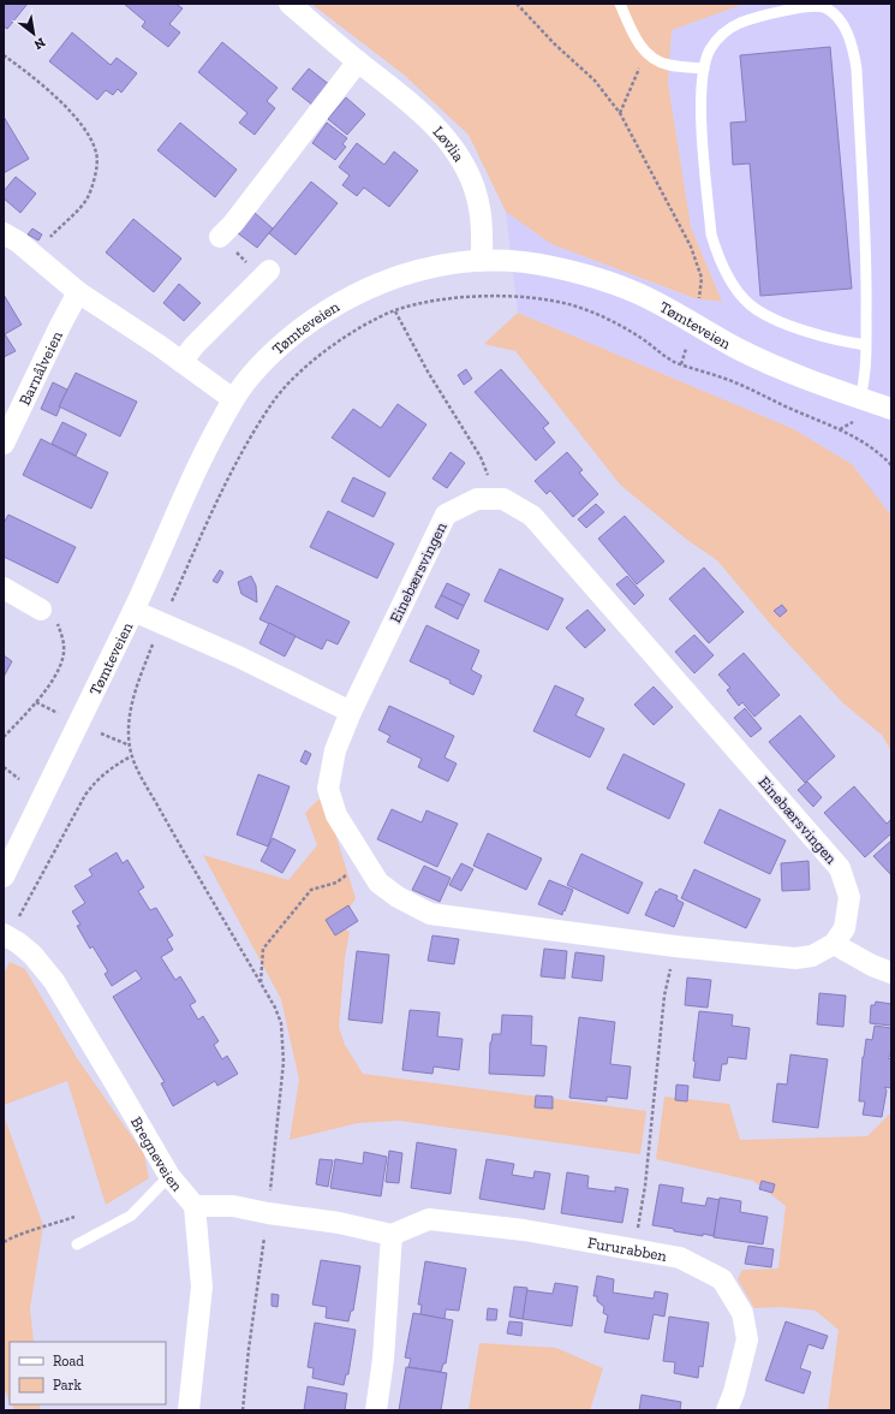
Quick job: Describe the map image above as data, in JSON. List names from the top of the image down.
{
  "streets": {
    "street": [
      "Løvlia",
      "Tømteveien",
      "Barnålveien",
      "Einebærsvingen",
      "Bregneveien",
      "Fururabben"
    ]
  },
  "crossings": [
    ["Løvlia", "Tømteveien"]
  ],
  "legend": ["Road", "Park"],
  "north": "bottom right"
}
